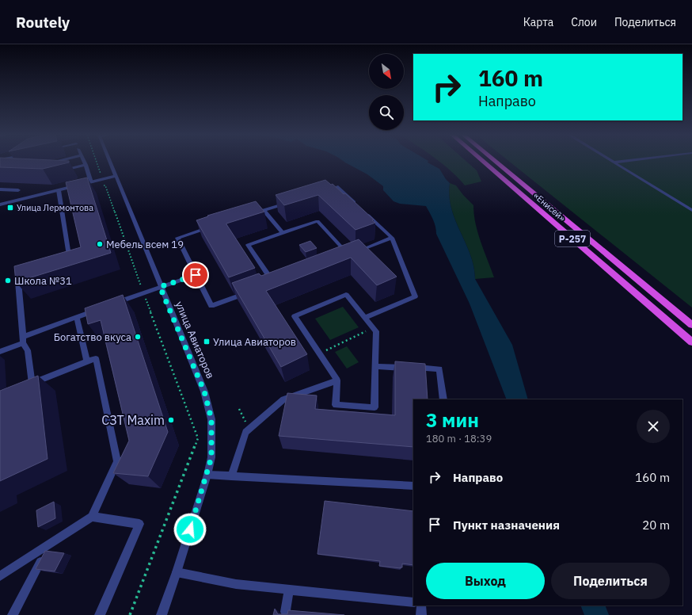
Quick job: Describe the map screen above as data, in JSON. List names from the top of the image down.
{
  "streets": {
    "highway": ["«Енисей»", "Р-257"],
    "street": ["улица Авиаторов"]
  },
  "places": {
    "transit": ["Улица Лермонтова", "Улица Авиаторов"],
    "other": [
      "Мебель всем 19",
      "Школа №31",
      "Богатство вкуса",
      "СЗТ Maxim"
    ]
  },
  "north": "bottom right",
  "page": {
    "header": "Routely",
    "nav": ["Карта", "Слои", "Поделиться"],
    "turn": ["160 m", "Направо"],
    "heading": ["3 мин", "180 m · 18:39"],
    "list": [
      {
        "name": "Направо",
        "value": "160 m"
      },
      {
        "name": "Пункт назначения",
        "value": "20 m"
      }
    ],
    "buttons": ["Выход", "Поделиться"]
  }
}
